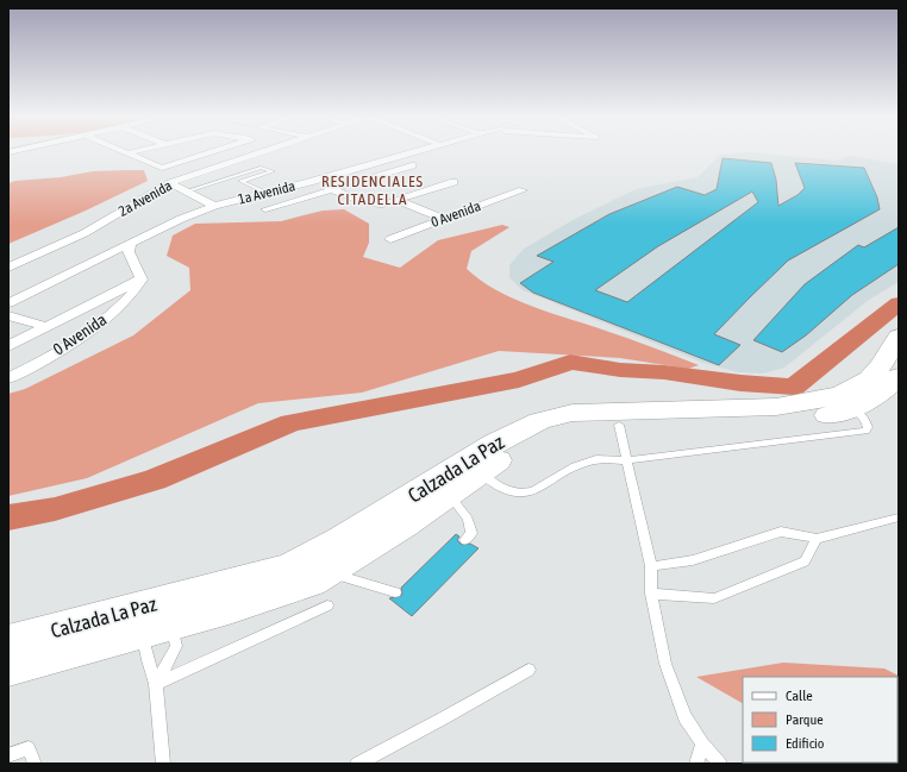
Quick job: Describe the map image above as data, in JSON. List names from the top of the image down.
{
  "streets": {
    "main road": ["Calzada La Paz"],
    "street": ["1a Avenida", "2a Avenida", "0 Avenida"]
  },
  "districts": ["RESIDENCIALES CITADELLA"],
  "legend": ["Calle", "Parque", "Edificio"]
}
